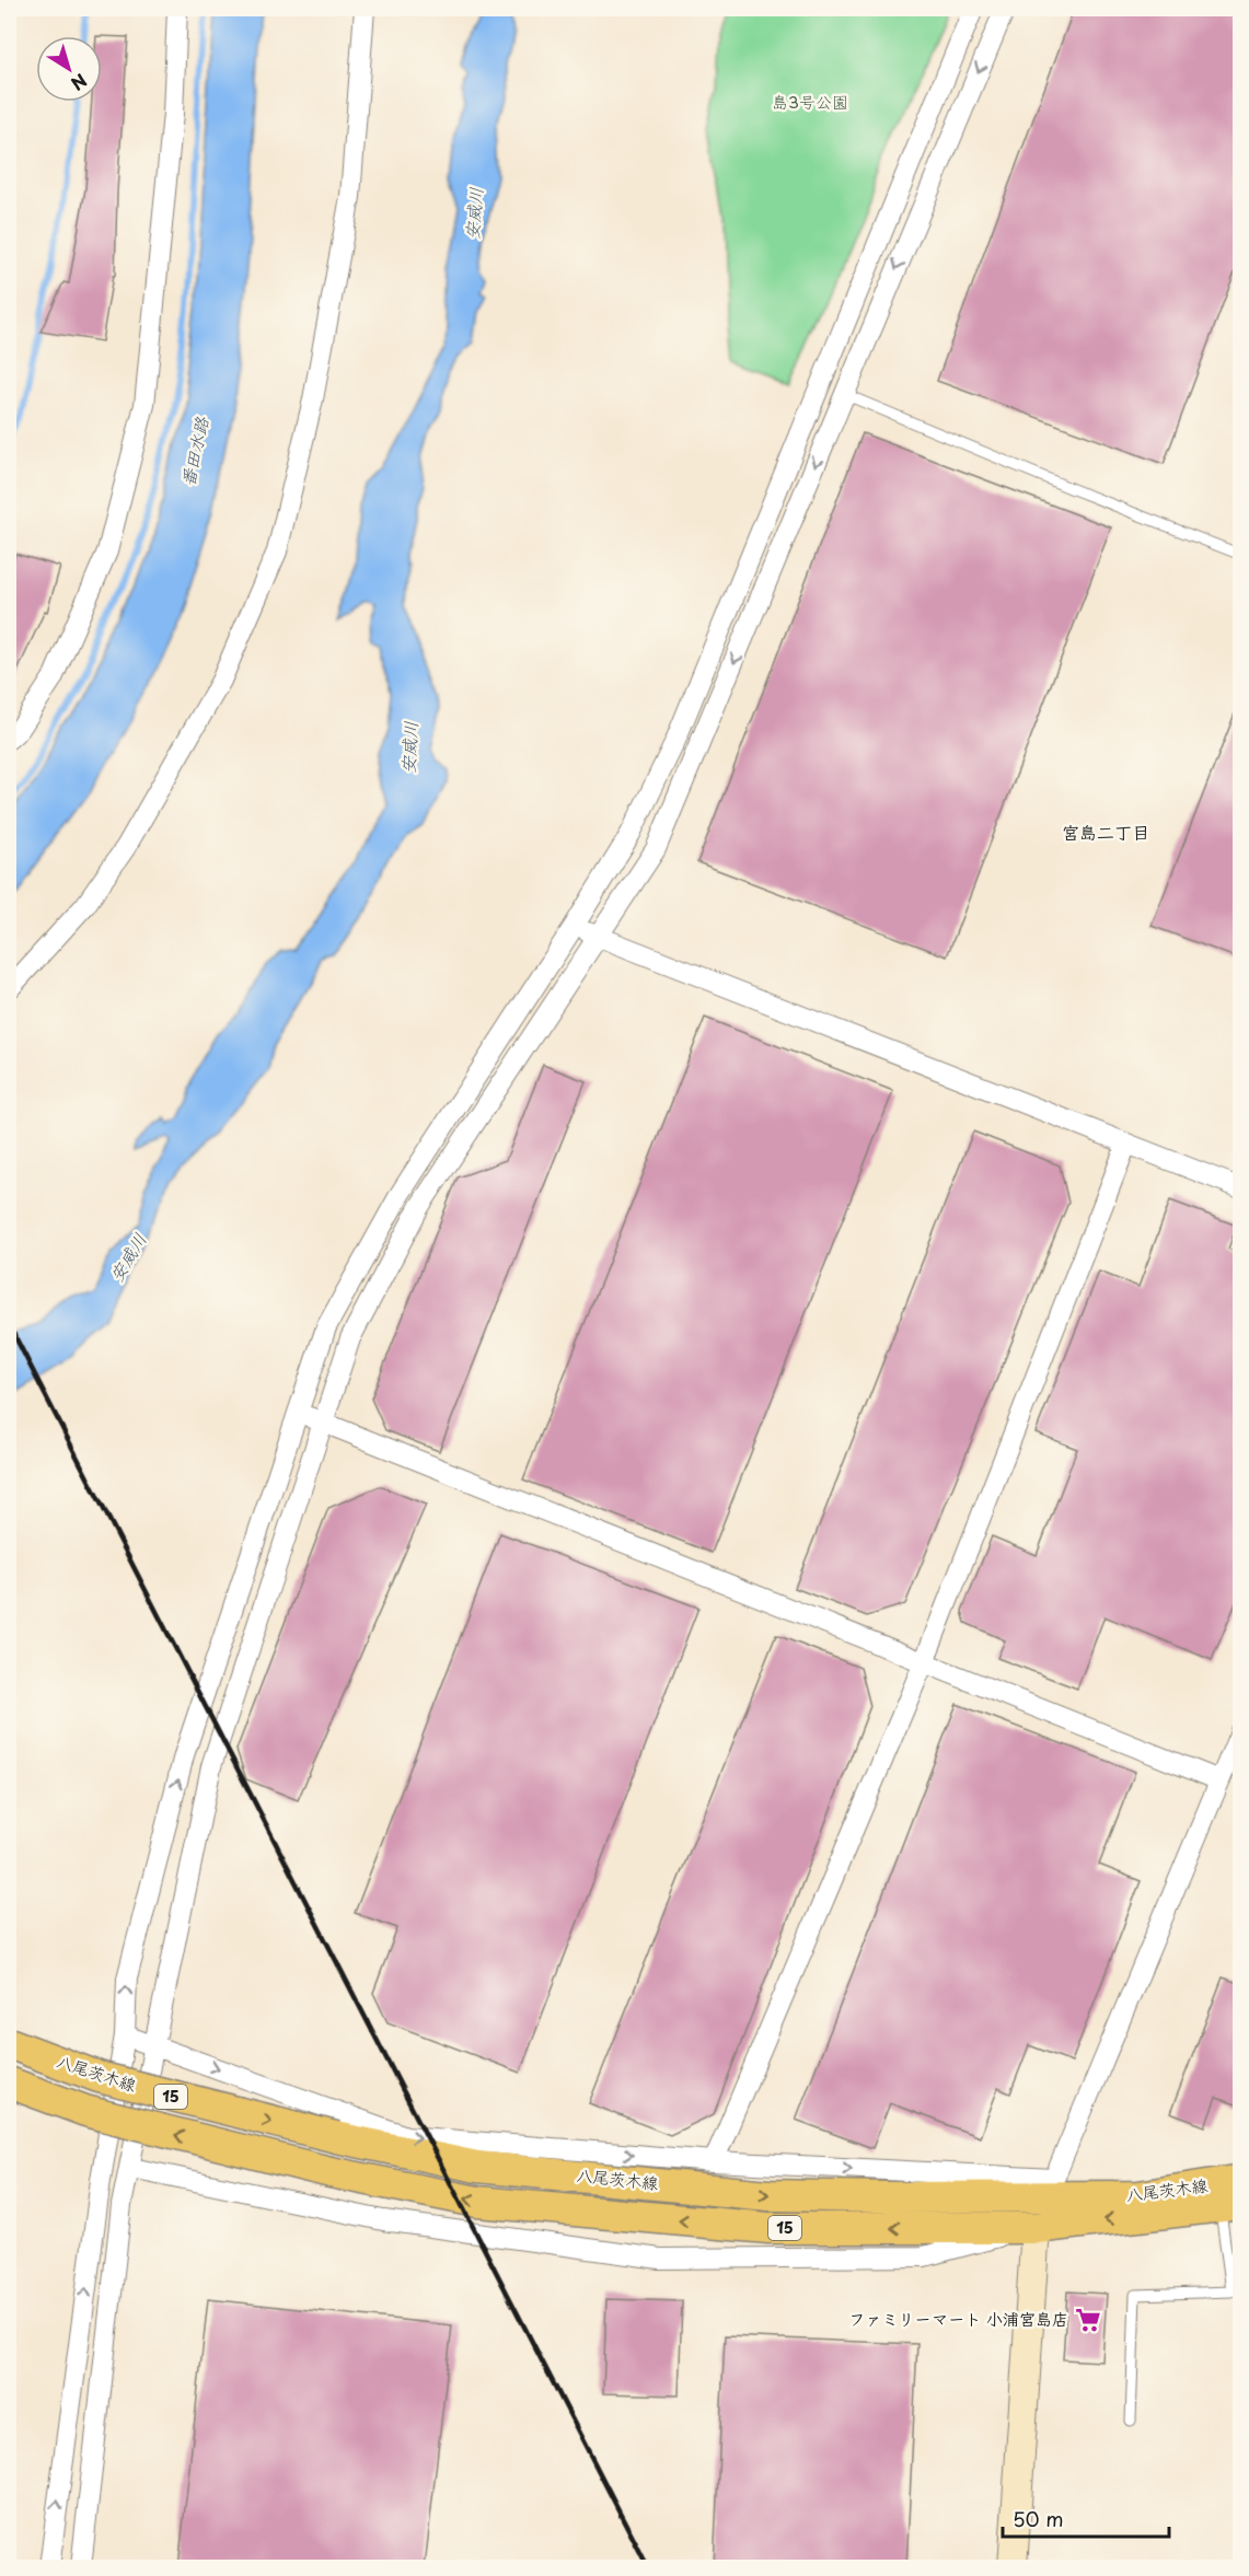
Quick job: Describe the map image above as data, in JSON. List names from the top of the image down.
{
  "streets": {
    "main road": ["八尾茨木線", "15"]
  },
  "districts": ["宮島二丁目"],
  "water": ["安威川", "番田水路"],
  "parks": ["島3号公園"],
  "places": {
    "supermarket": ["ファミリーマート 小浦宮島店"]
  },
  "scale_bar": "50 m",
  "north": "bottom right"
}
